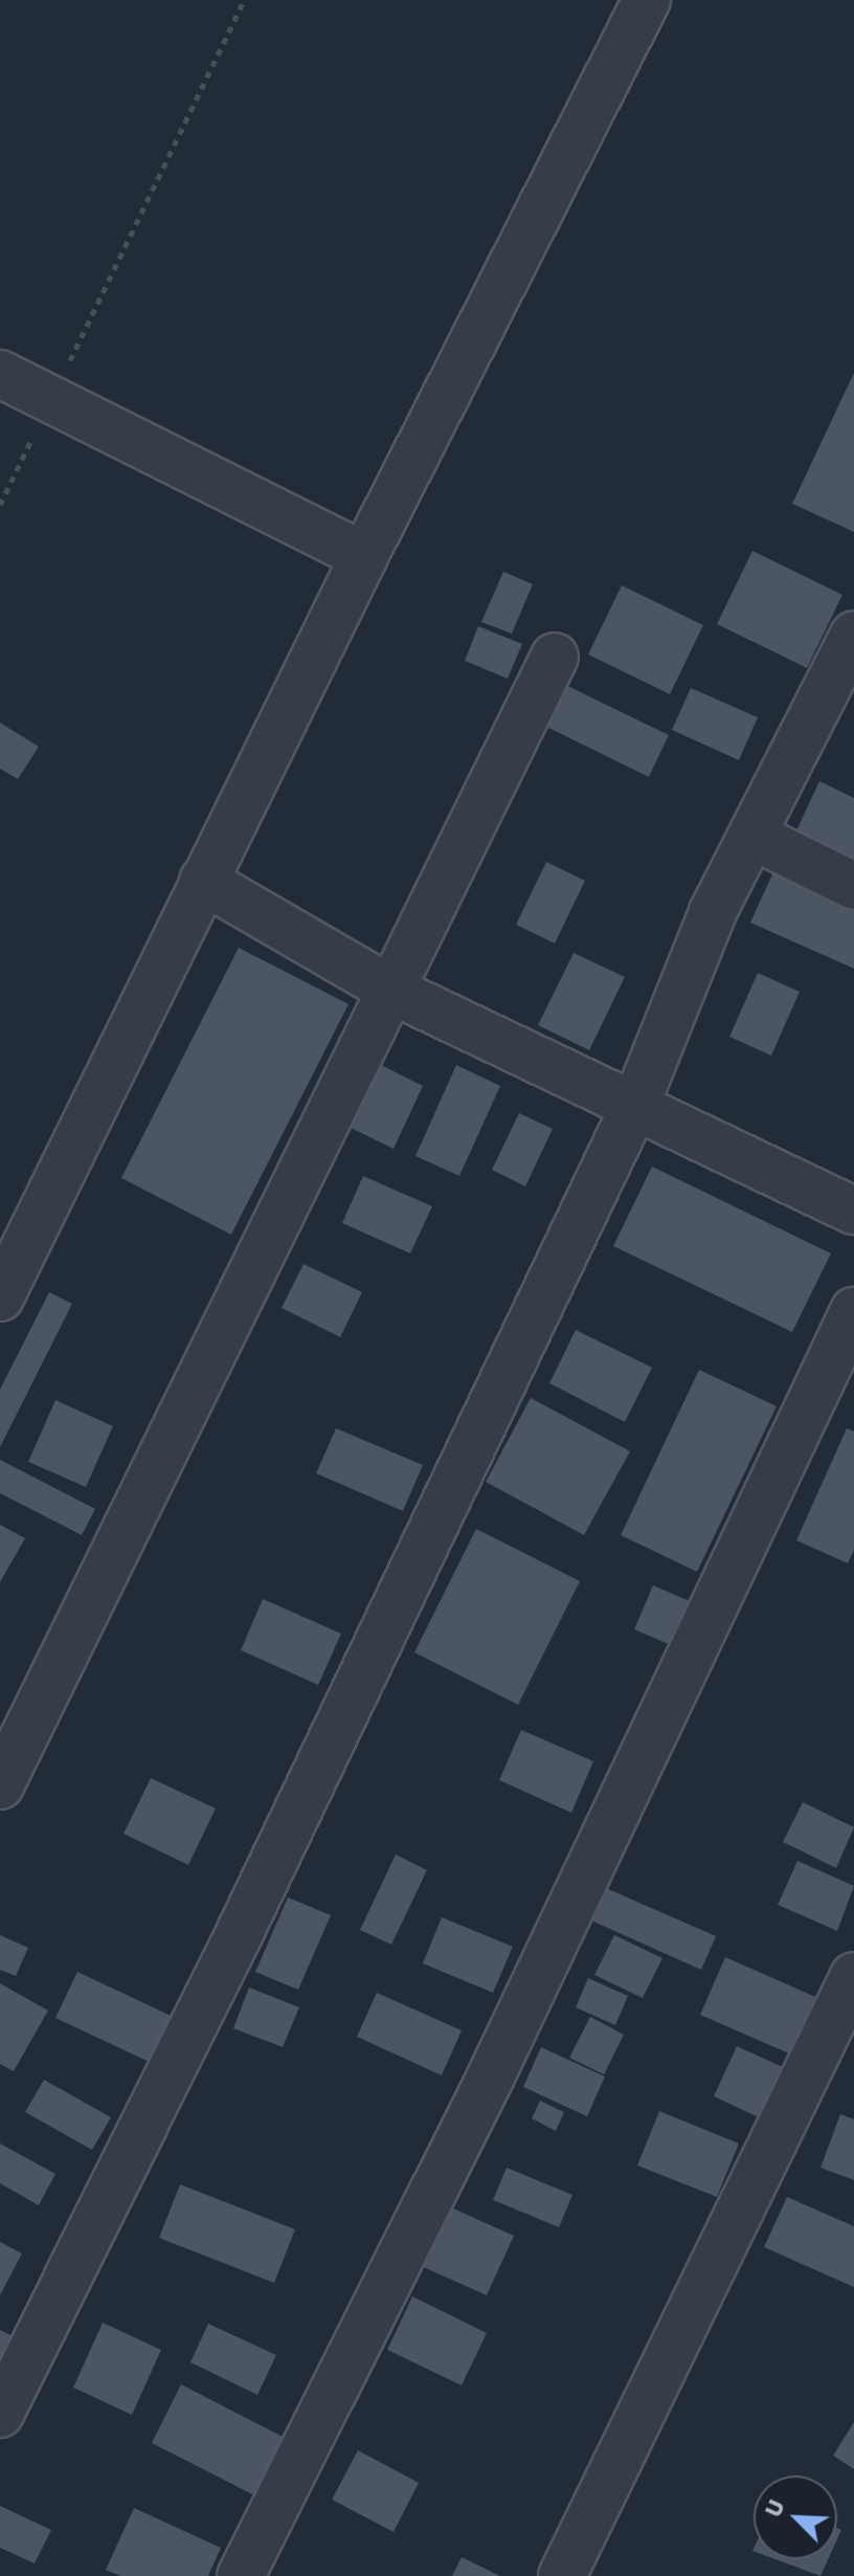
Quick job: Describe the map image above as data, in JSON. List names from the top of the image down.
{
  "north": "top left"
}
